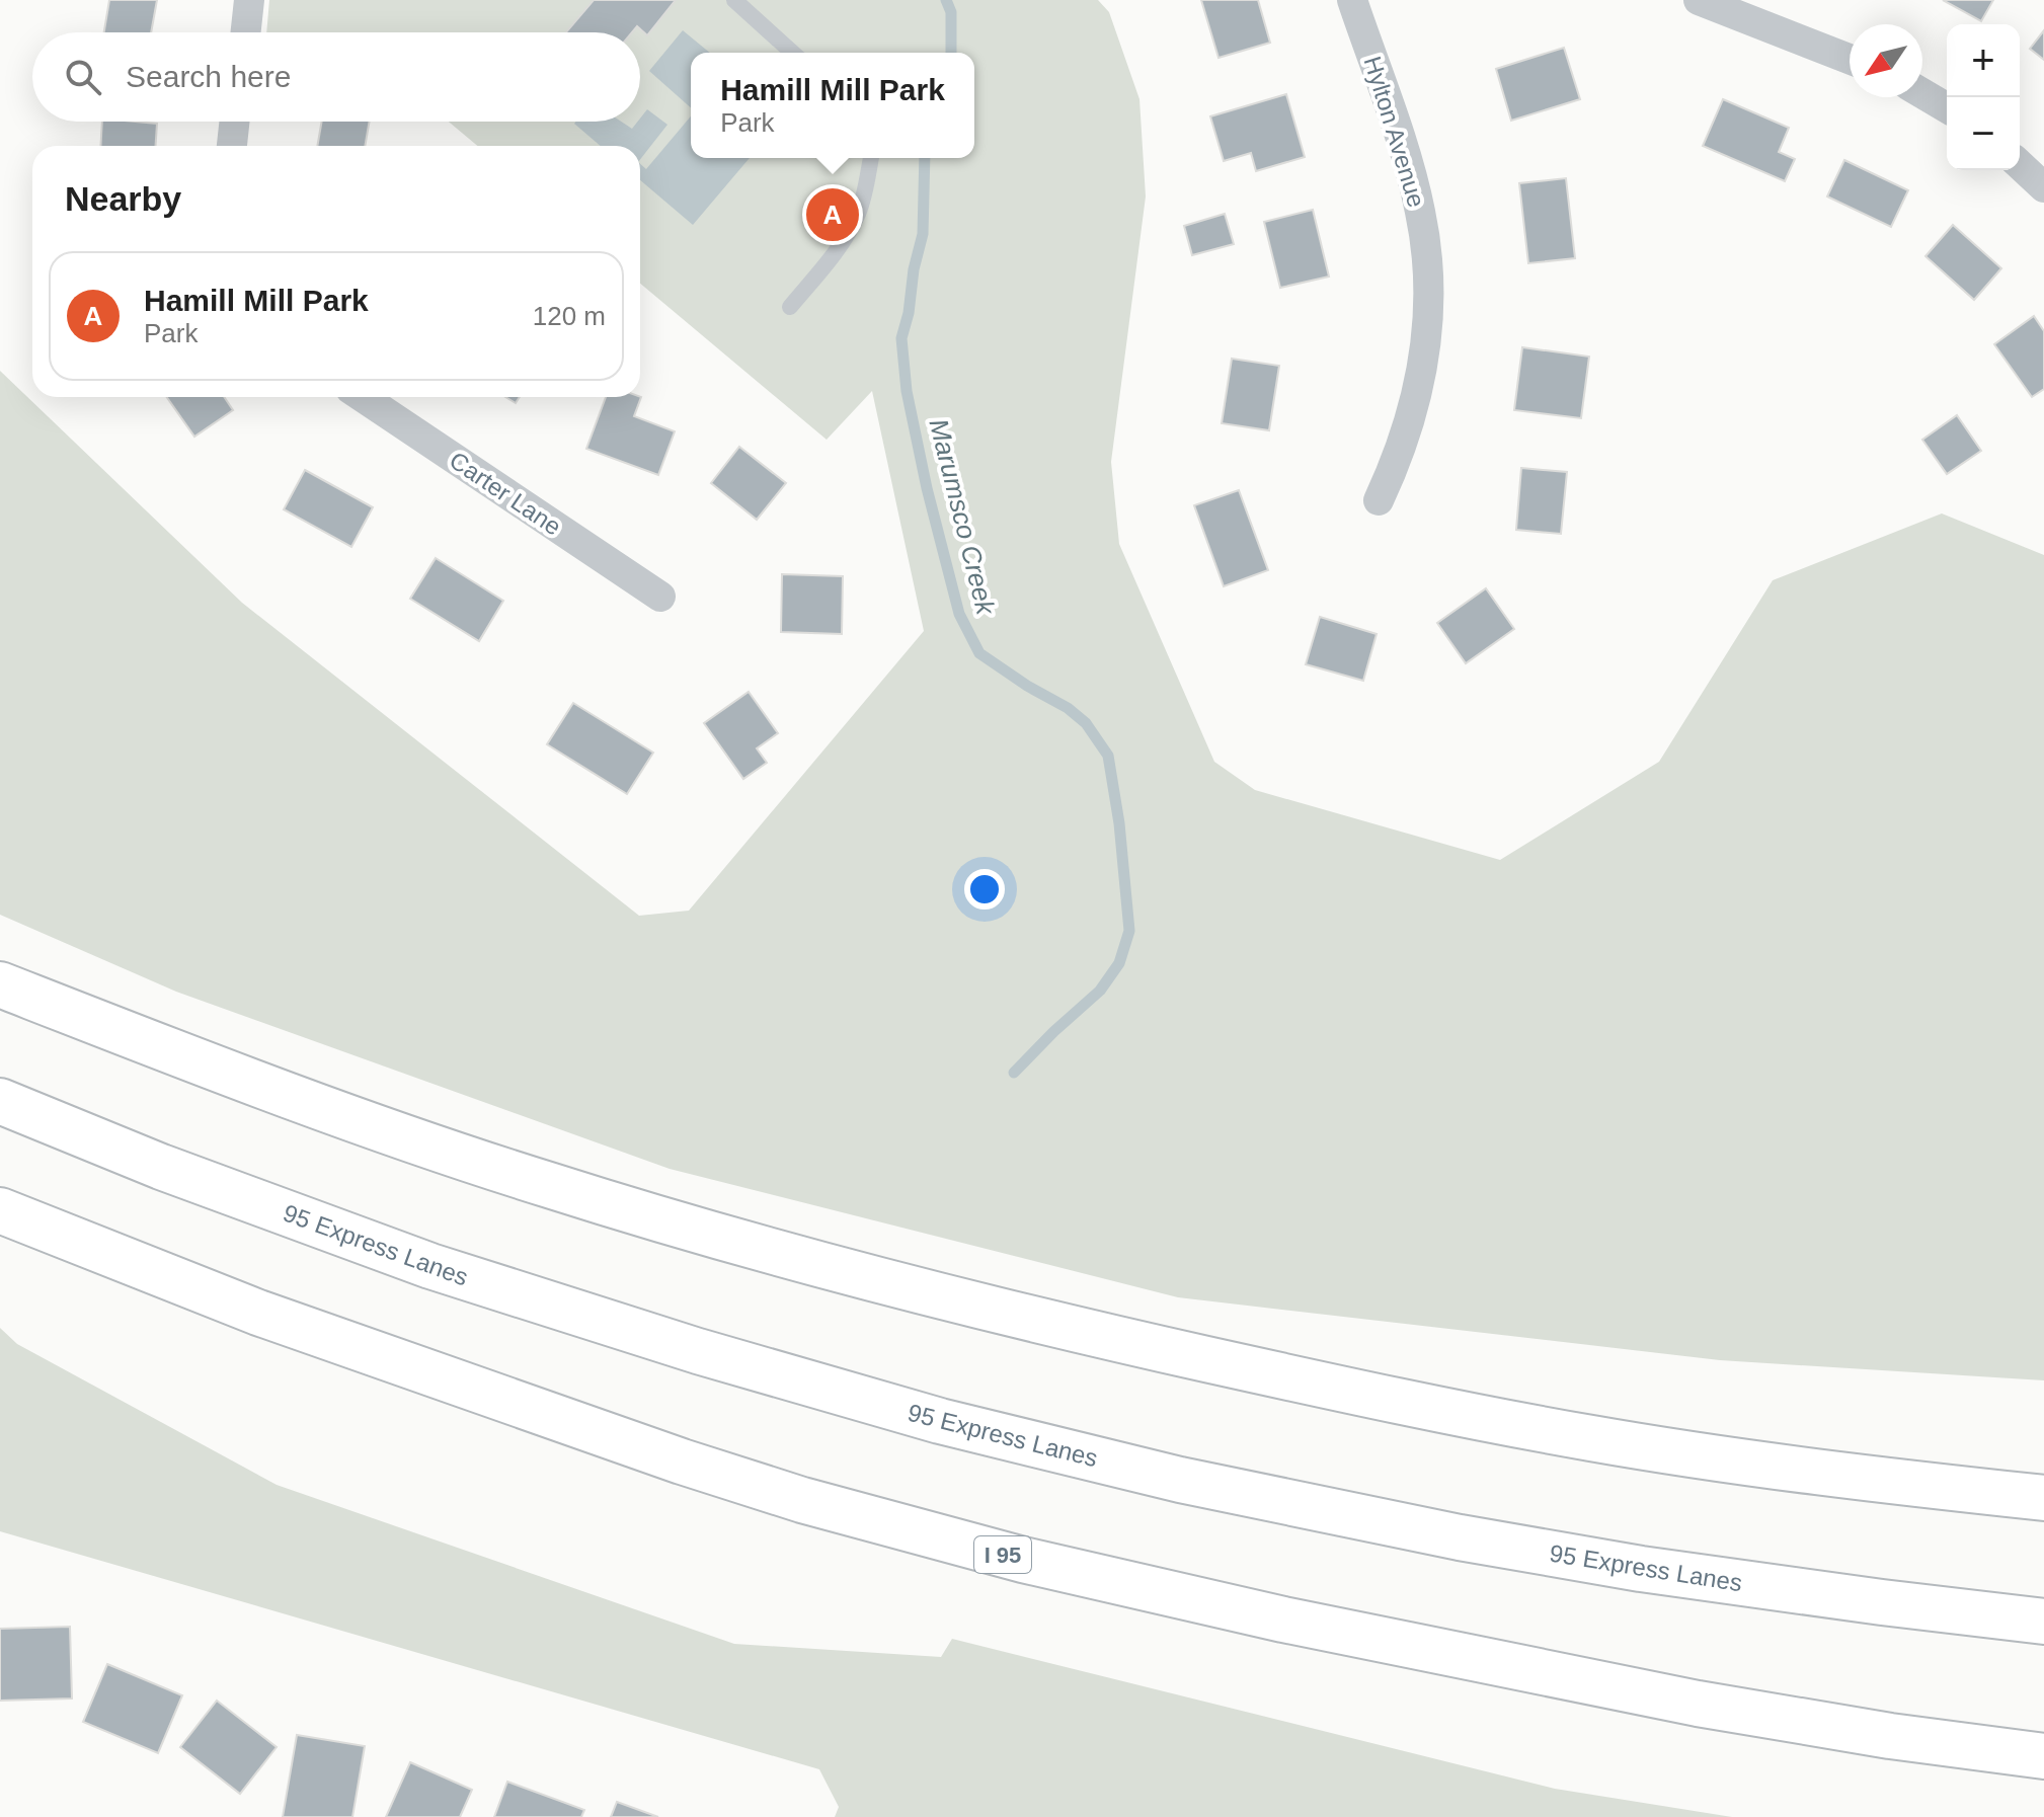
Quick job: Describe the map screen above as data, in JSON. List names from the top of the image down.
{
  "streets": {
    "highway": ["95 Express Lanes", "I 95"],
    "street": ["Hylton Avenue", "Carter Lane"]
  },
  "water": ["Marumsco Creek"],
  "north": "bottom left",
  "page": {
    "map_buttons": ["+", "−"],
    "search": "Search here",
    "popup": ["Hamill Mill Park", "Park"],
    "heading": "Nearby",
    "pins": "A",
    "list": [
      {
        "mark": "A",
        "name": "Hamill Mill Park",
        "note": "Park",
        "value": "120 m"
      }
    ]
  }
}
